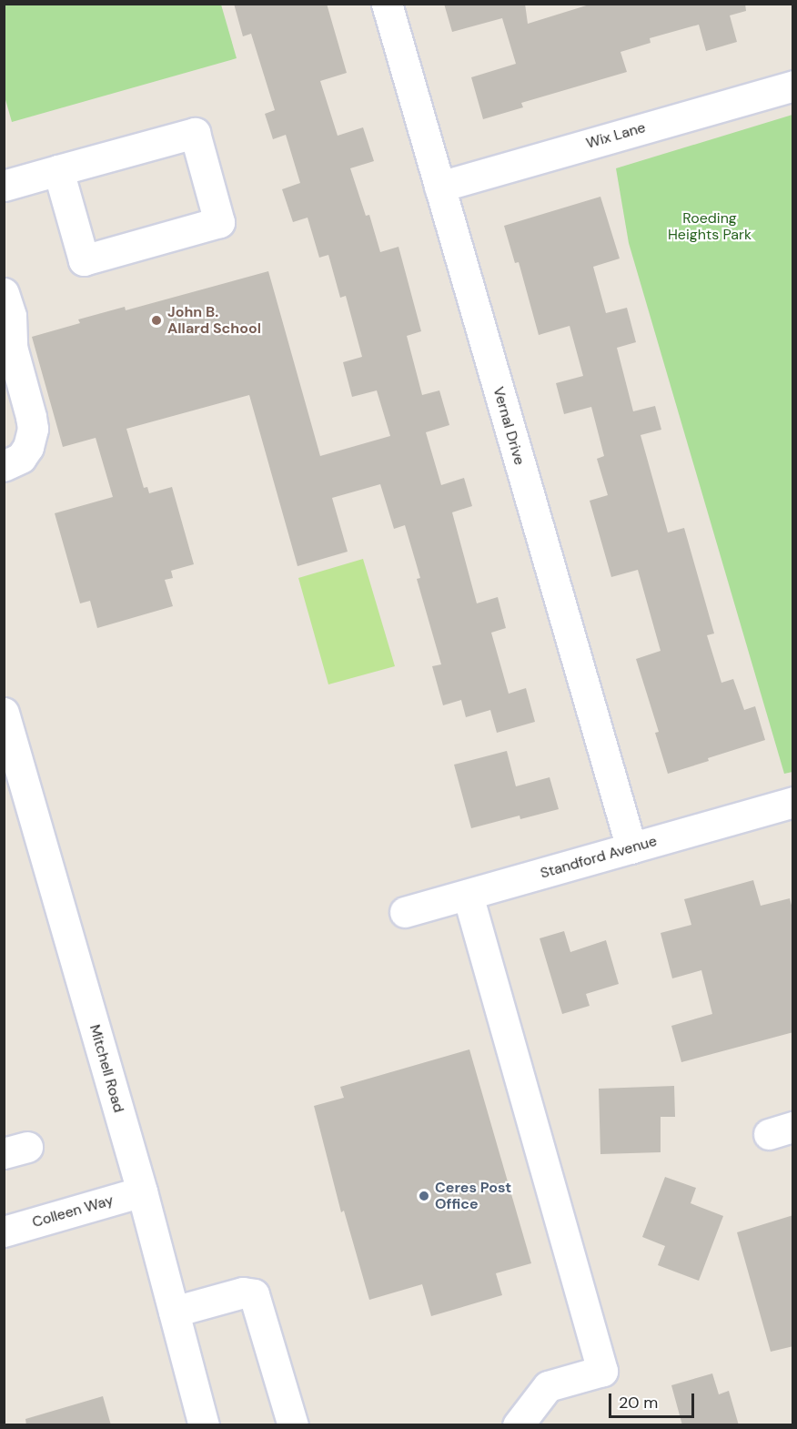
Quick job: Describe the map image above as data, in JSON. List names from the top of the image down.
{
  "streets": {
    "street": [
      "Wix Lane",
      "Vernal Drive",
      "Standford Avenue",
      "Mitchell Road",
      "Colleen Way"
    ]
  },
  "crossings": [
    ["Wix Lane", "Vernal Drive"],
    ["Vernal Drive", "Standford Avenue"],
    ["Mitchell Road", "Colleen Way"]
  ],
  "parks": ["Roeding Heights Park"],
  "places": ["John B. Allard School", "Ceres Post Office"],
  "scale_bar": "20 m"
}
